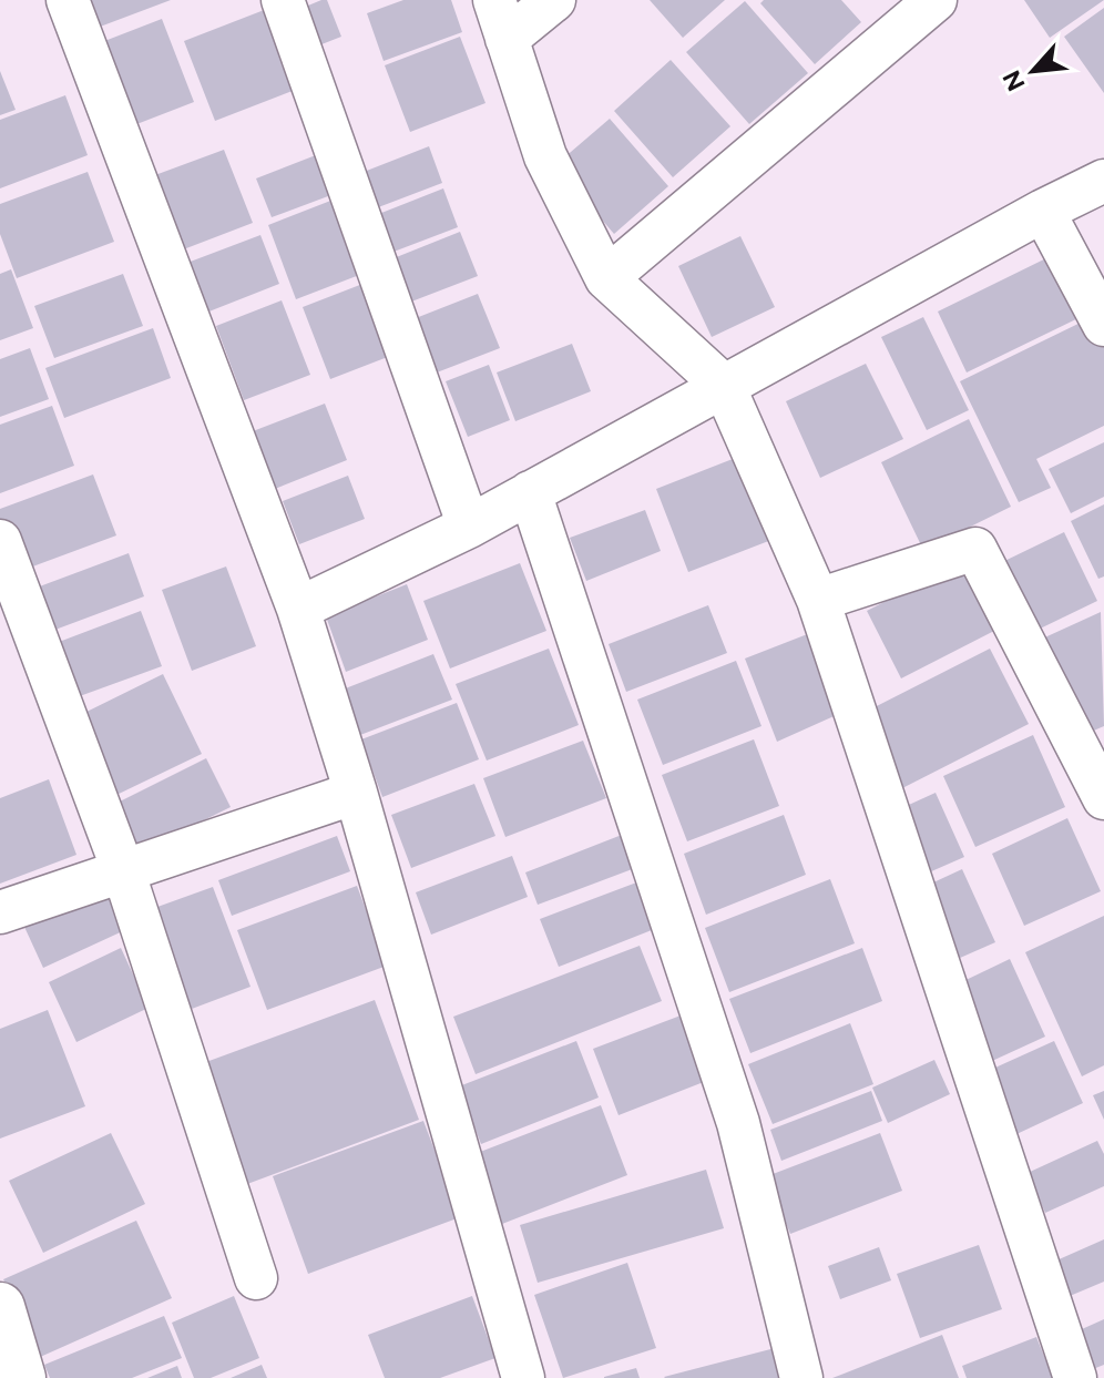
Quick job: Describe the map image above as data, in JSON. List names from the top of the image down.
{
  "north": "bottom left"
}
